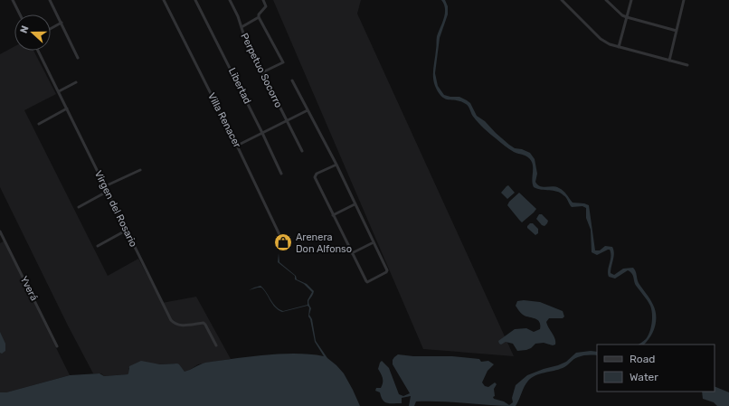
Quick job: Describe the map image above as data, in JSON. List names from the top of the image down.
{
  "streets": {
    "street": [
      "Perpetuo Socorro",
      "Libertad",
      "Villa Renacer",
      "Virgen del Rosario",
      "Yverá"
    ]
  },
  "places": {
    "shop": ["Arenera Don Alfonso"]
  },
  "legend": ["Road", "Water"],
  "north": "left"
}
